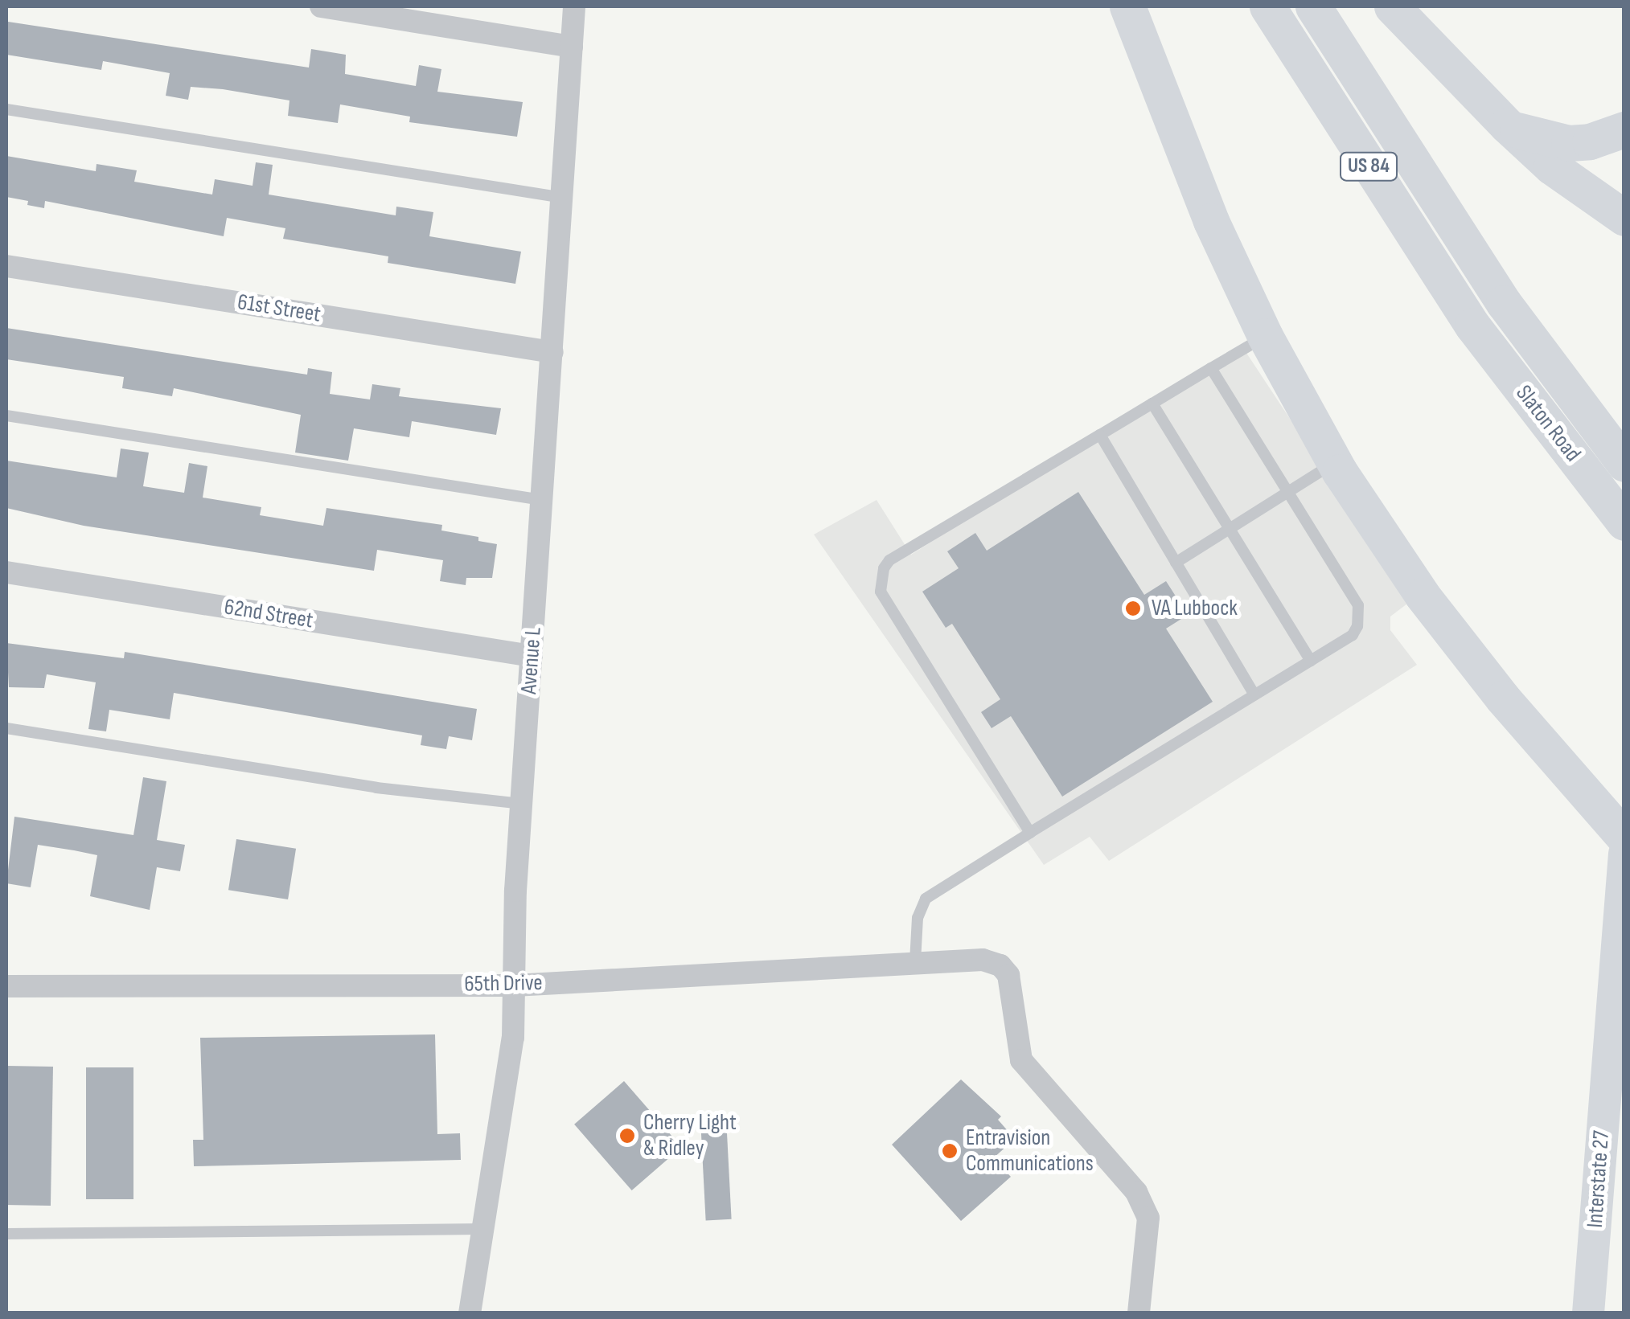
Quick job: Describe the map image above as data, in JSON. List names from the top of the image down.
{
  "streets": {
    "highway": ["US 84", "Slaton Road"],
    "main road": ["Interstate 27"],
    "street": [
      "61st Street",
      "62nd Street",
      "Avenue L",
      "65th Drive"
    ]
  },
  "crossings": [
    ["61st Street", "Avenue L"],
    ["62nd Street", "Avenue L"],
    ["Avenue L", "65th Drive"]
  ],
  "places": ["VA Lubbock", "Cherry Light & Ridley", "Entravision Communications"]
}
